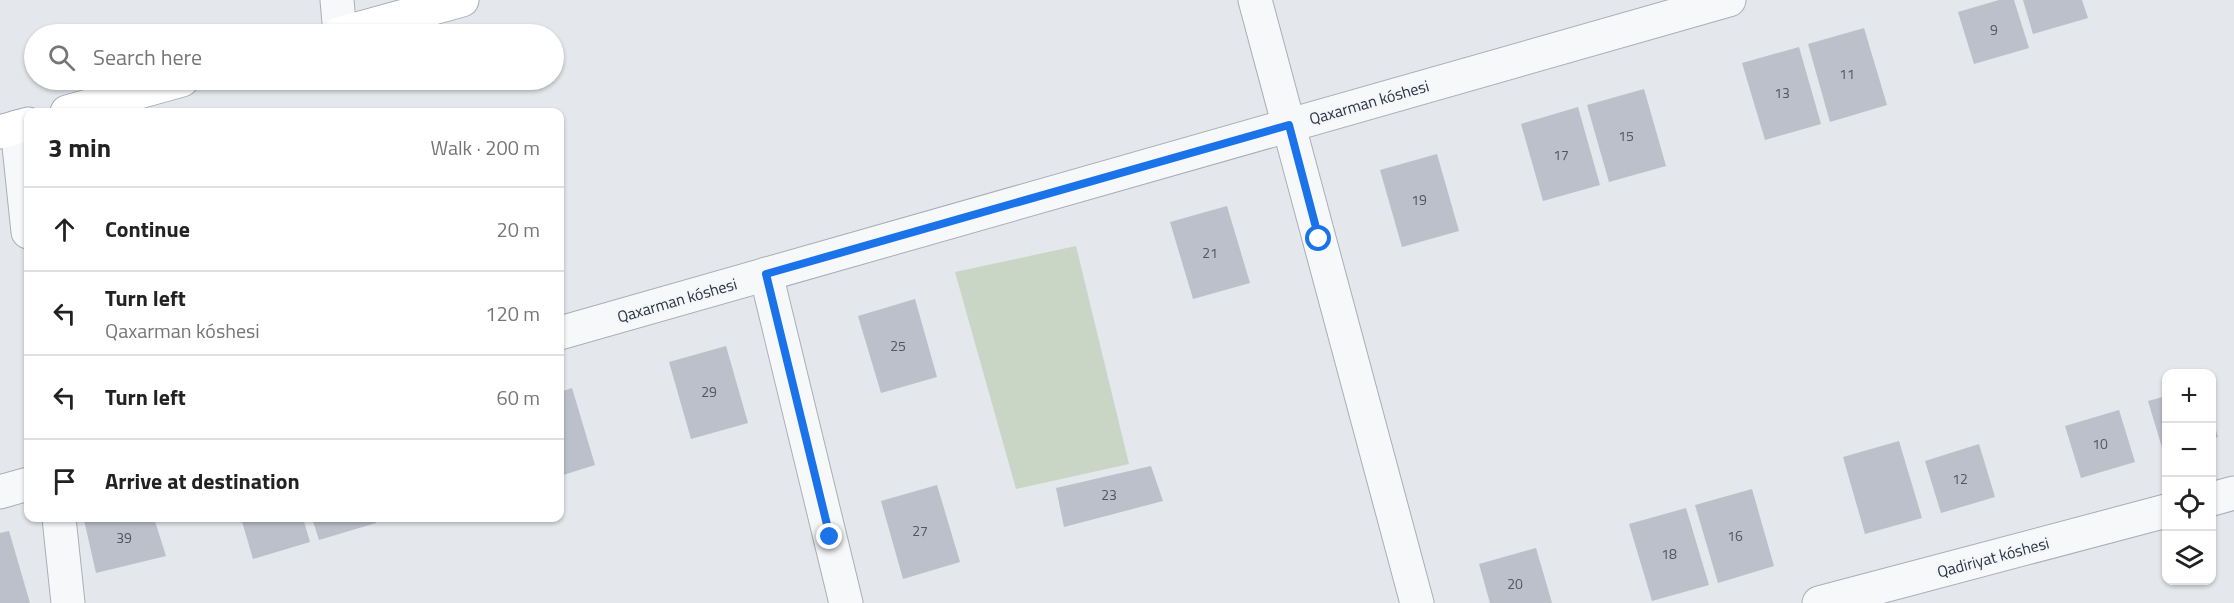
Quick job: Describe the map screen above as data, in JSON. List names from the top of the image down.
{
  "streets": {
    "street": ["Qaxarman kóshesi", "Qadiriyat kóshesi"]
  },
  "house_numbers": [
    "9",
    "11",
    "13",
    "15",
    "17",
    "19",
    "21",
    "25",
    "29",
    "10",
    "12",
    "23",
    "27",
    "16",
    "39",
    "18",
    "20"
  ],
  "page": {
    "search": "Search here",
    "heading": ["3 min", "Walk · 200 m"],
    "list": [
      ["Continue", "20 m"],
      ["Turn left", "Qaxarman kóshesi", "120 m"],
      ["Turn left", "60 m"],
      "Arrive at destination"
    ],
    "map_buttons": ["+", "−"]
  }
}
